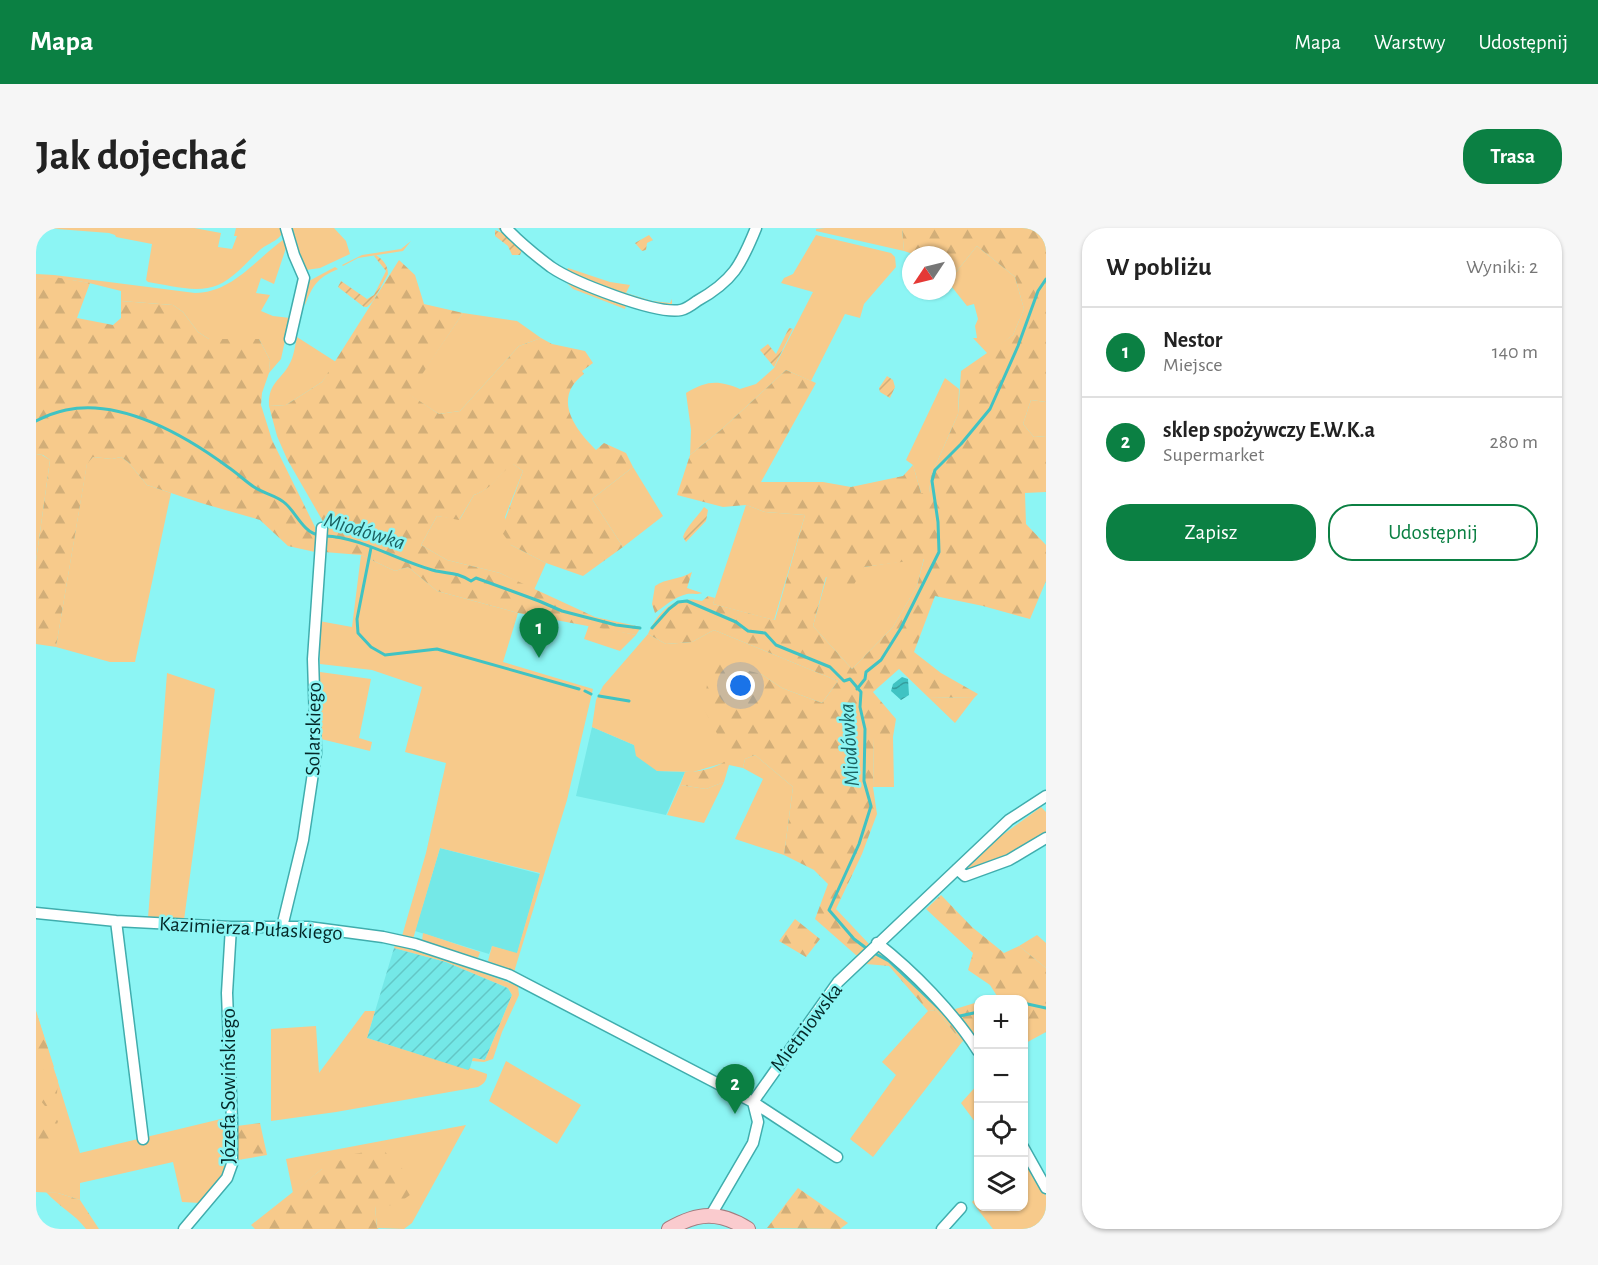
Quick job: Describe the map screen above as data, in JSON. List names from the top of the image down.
{
  "streets": {
    "street": [
      "Solarskiego",
      "Kazimierza Pułaskiego",
      "Mietniowska",
      "Józefa Sowińskiego"
    ]
  },
  "crossings": [
    ["Solarskiego", "Kazimierza Pułaskiego"],
    ["Kazimierza Pułaskiego", "Mietniowska"],
    ["Kazimierza Pułaskiego", "Józefa Sowińskiego"]
  ],
  "water": ["Miodówka"],
  "north": "bottom left",
  "page": {
    "header": "Mapa",
    "nav": ["Mapa", "Warstwy", "Udostępnij"],
    "buttons": [
      "Trasa",
      ["Zapisz", "Udostępnij"]
    ],
    "title": "Jak dojechać",
    "heading": ["W pobliżu", "Wyniki: 2"],
    "list": [
      {
        "mark": "1",
        "name": "Nestor",
        "note": "Miejsce",
        "value": "140 m"
      },
      {
        "mark": "2",
        "name": "sklep spożywczy E.W.K.a",
        "note": "Supermarket",
        "value": "280 m"
      }
    ],
    "pins": ["1", "2"],
    "map_buttons": ["+", "−"]
  }
}
